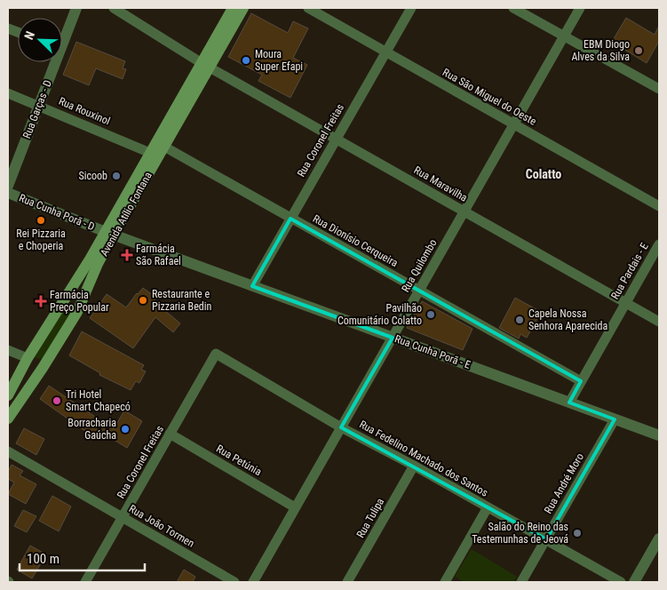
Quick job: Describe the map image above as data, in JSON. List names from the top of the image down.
{
  "streets": {
    "main road": ["Avenida Atílio Fontana"],
    "street": [
      "Rua São Miguel do Oeste",
      "Rua Garças - D",
      "Rua Rouxinol",
      "Rua Coronel Freitas",
      "Rua Maravilha",
      "Rua Cunha Porã - D",
      "Rua Dionísio Cerqueira",
      "Rua Quilombo",
      "Rua Pardais - E",
      "Rua Cunha Porã - E",
      "Rua Fedelino Machado dos Santos",
      "Rua Petúnia",
      "Rua André Moro",
      "Rua Tulipa",
      "Rua João Tormen"
    ]
  },
  "crossings": [
    ["Rua São Miguel do Oeste", "Rua Coronel Freitas"],
    ["Rua São Miguel do Oeste", "Rua Quilombo"],
    ["Rua Garças - D", "Rua Rouxinol"],
    ["Rua Rouxinol", "Avenida Atílio Fontana"],
    ["Rua Coronel Freitas", "Rua Maravilha"],
    ["Rua Coronel Freitas", "Rua Dionísio Cerqueira"],
    ["Rua Coronel Freitas", "Rua Cunha Porã - E"],
    ["Rua Coronel Freitas", "Rua Fedelino Machado dos Santos"],
    ["Rua Coronel Freitas", "Rua Petúnia"],
    ["Rua Coronel Freitas", "Rua João Tormen"],
    ["Rua Maravilha", "Avenida Atílio Fontana"],
    ["Rua Maravilha", "Rua Quilombo"],
    ["Rua Maravilha", "Rua Pardais - E"],
    ["Rua Cunha Porã - D", "Avenida Atílio Fontana"],
    ["Rua Cunha Porã - D", "Rua Cunha Porã - E"],
    ["Avenida Atílio Fontana", "Rua Dionísio Cerqueira"],
    ["Avenida Atílio Fontana", "Rua Cunha Porã - E"],
    ["Rua Dionísio Cerqueira", "Rua Quilombo"],
    ["Rua Dionísio Cerqueira", "Rua Pardais - E"],
    ["Rua Quilombo", "Rua Cunha Porã - E"],
    ["Rua Quilombo", "Rua Fedelino Machado dos Santos"],
    ["Rua Quilombo", "Rua Petúnia"],
    ["Rua Pardais - E", "Rua Cunha Porã - E"],
    ["Rua Cunha Porã - E", "Rua André Moro"],
    ["Rua Fedelino Machado dos Santos", "Rua André Moro"],
    ["Rua Fedelino Machado dos Santos", "Rua Tulipa"]
  ],
  "districts": ["Colatto"],
  "places": {
    "other": [
      "EBM Diogo Alves da Silva",
      "Moura Super Efapi",
      "Sicoob",
      "Rei Pizzaria e Choperia",
      "Restaurante e Pizzaria Bedin",
      "Pavilhão Comunitário Colatto",
      "Capela Nossa Senhora Aparecida",
      "Tri Hotel Smart Chapecó",
      "Borracharia Gaúcha",
      "Salão do Reino das Testemunhas de Jeová"
    ],
    "health": ["Farmácia São Rafael", "Farmácia Preço Popular"]
  },
  "scale_bar": "100 m",
  "north": "top left"
}
